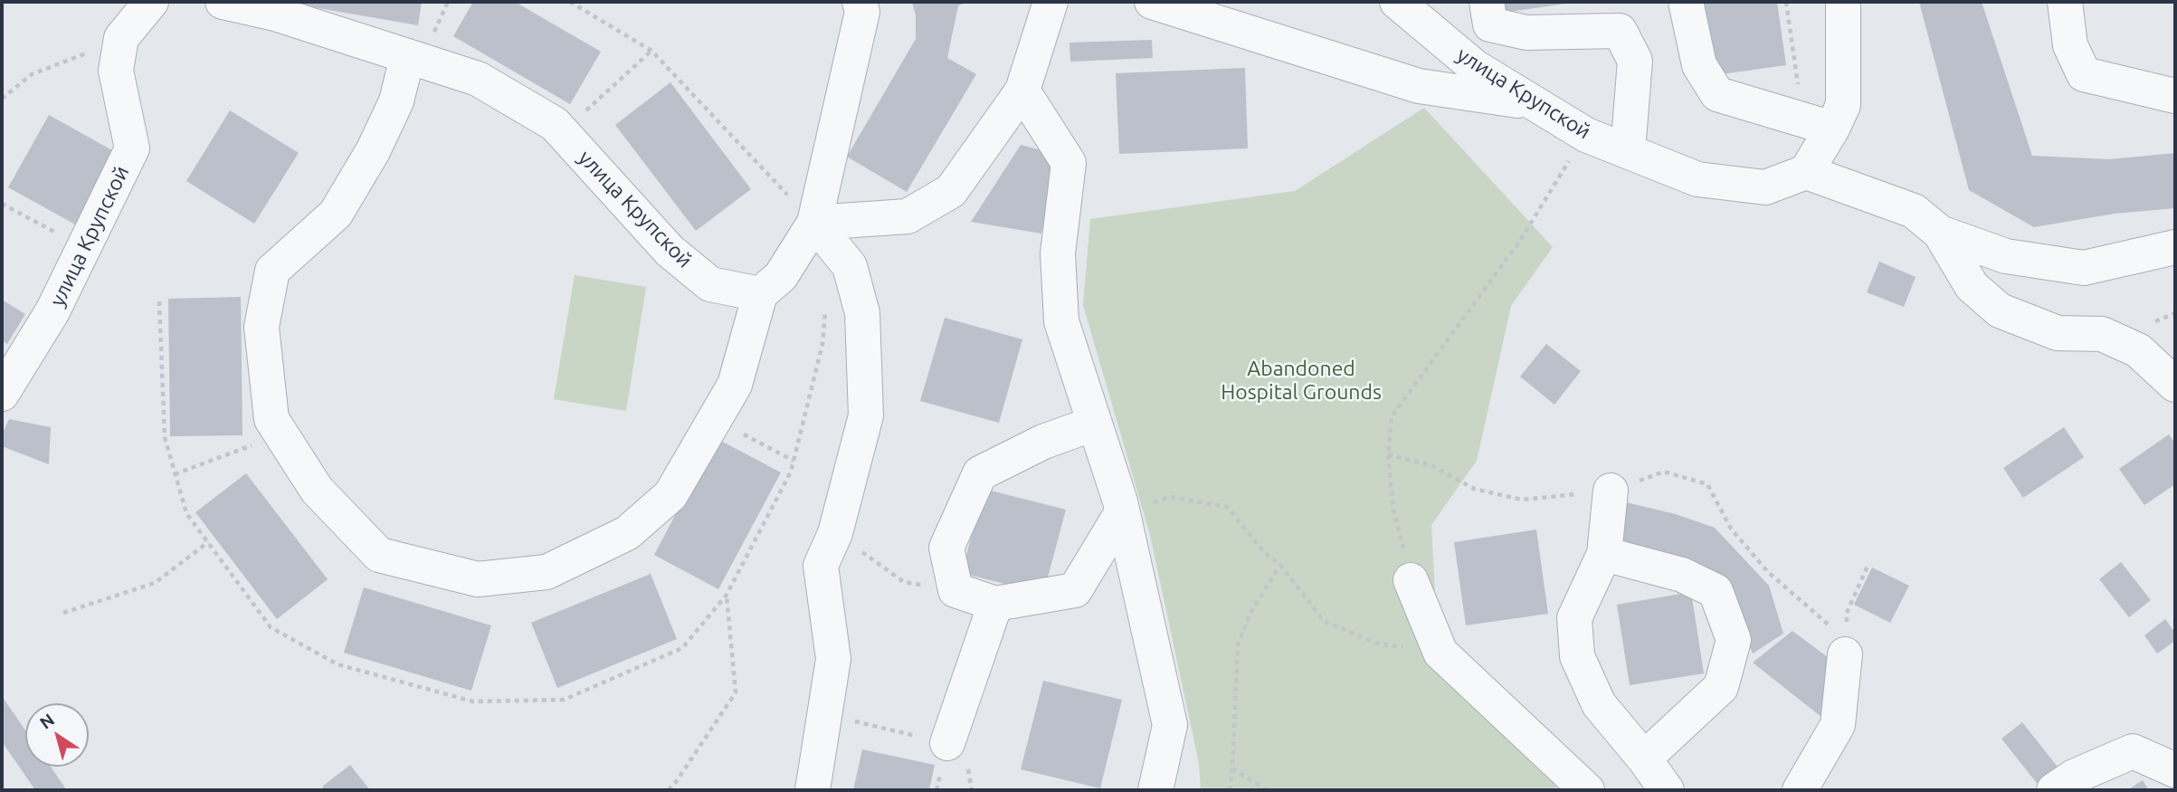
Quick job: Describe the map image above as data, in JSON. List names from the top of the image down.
{
  "streets": {
    "street": ["улица Крупской"]
  },
  "parks": ["Abandoned Hospital Grounds"],
  "north": "top left"
}
